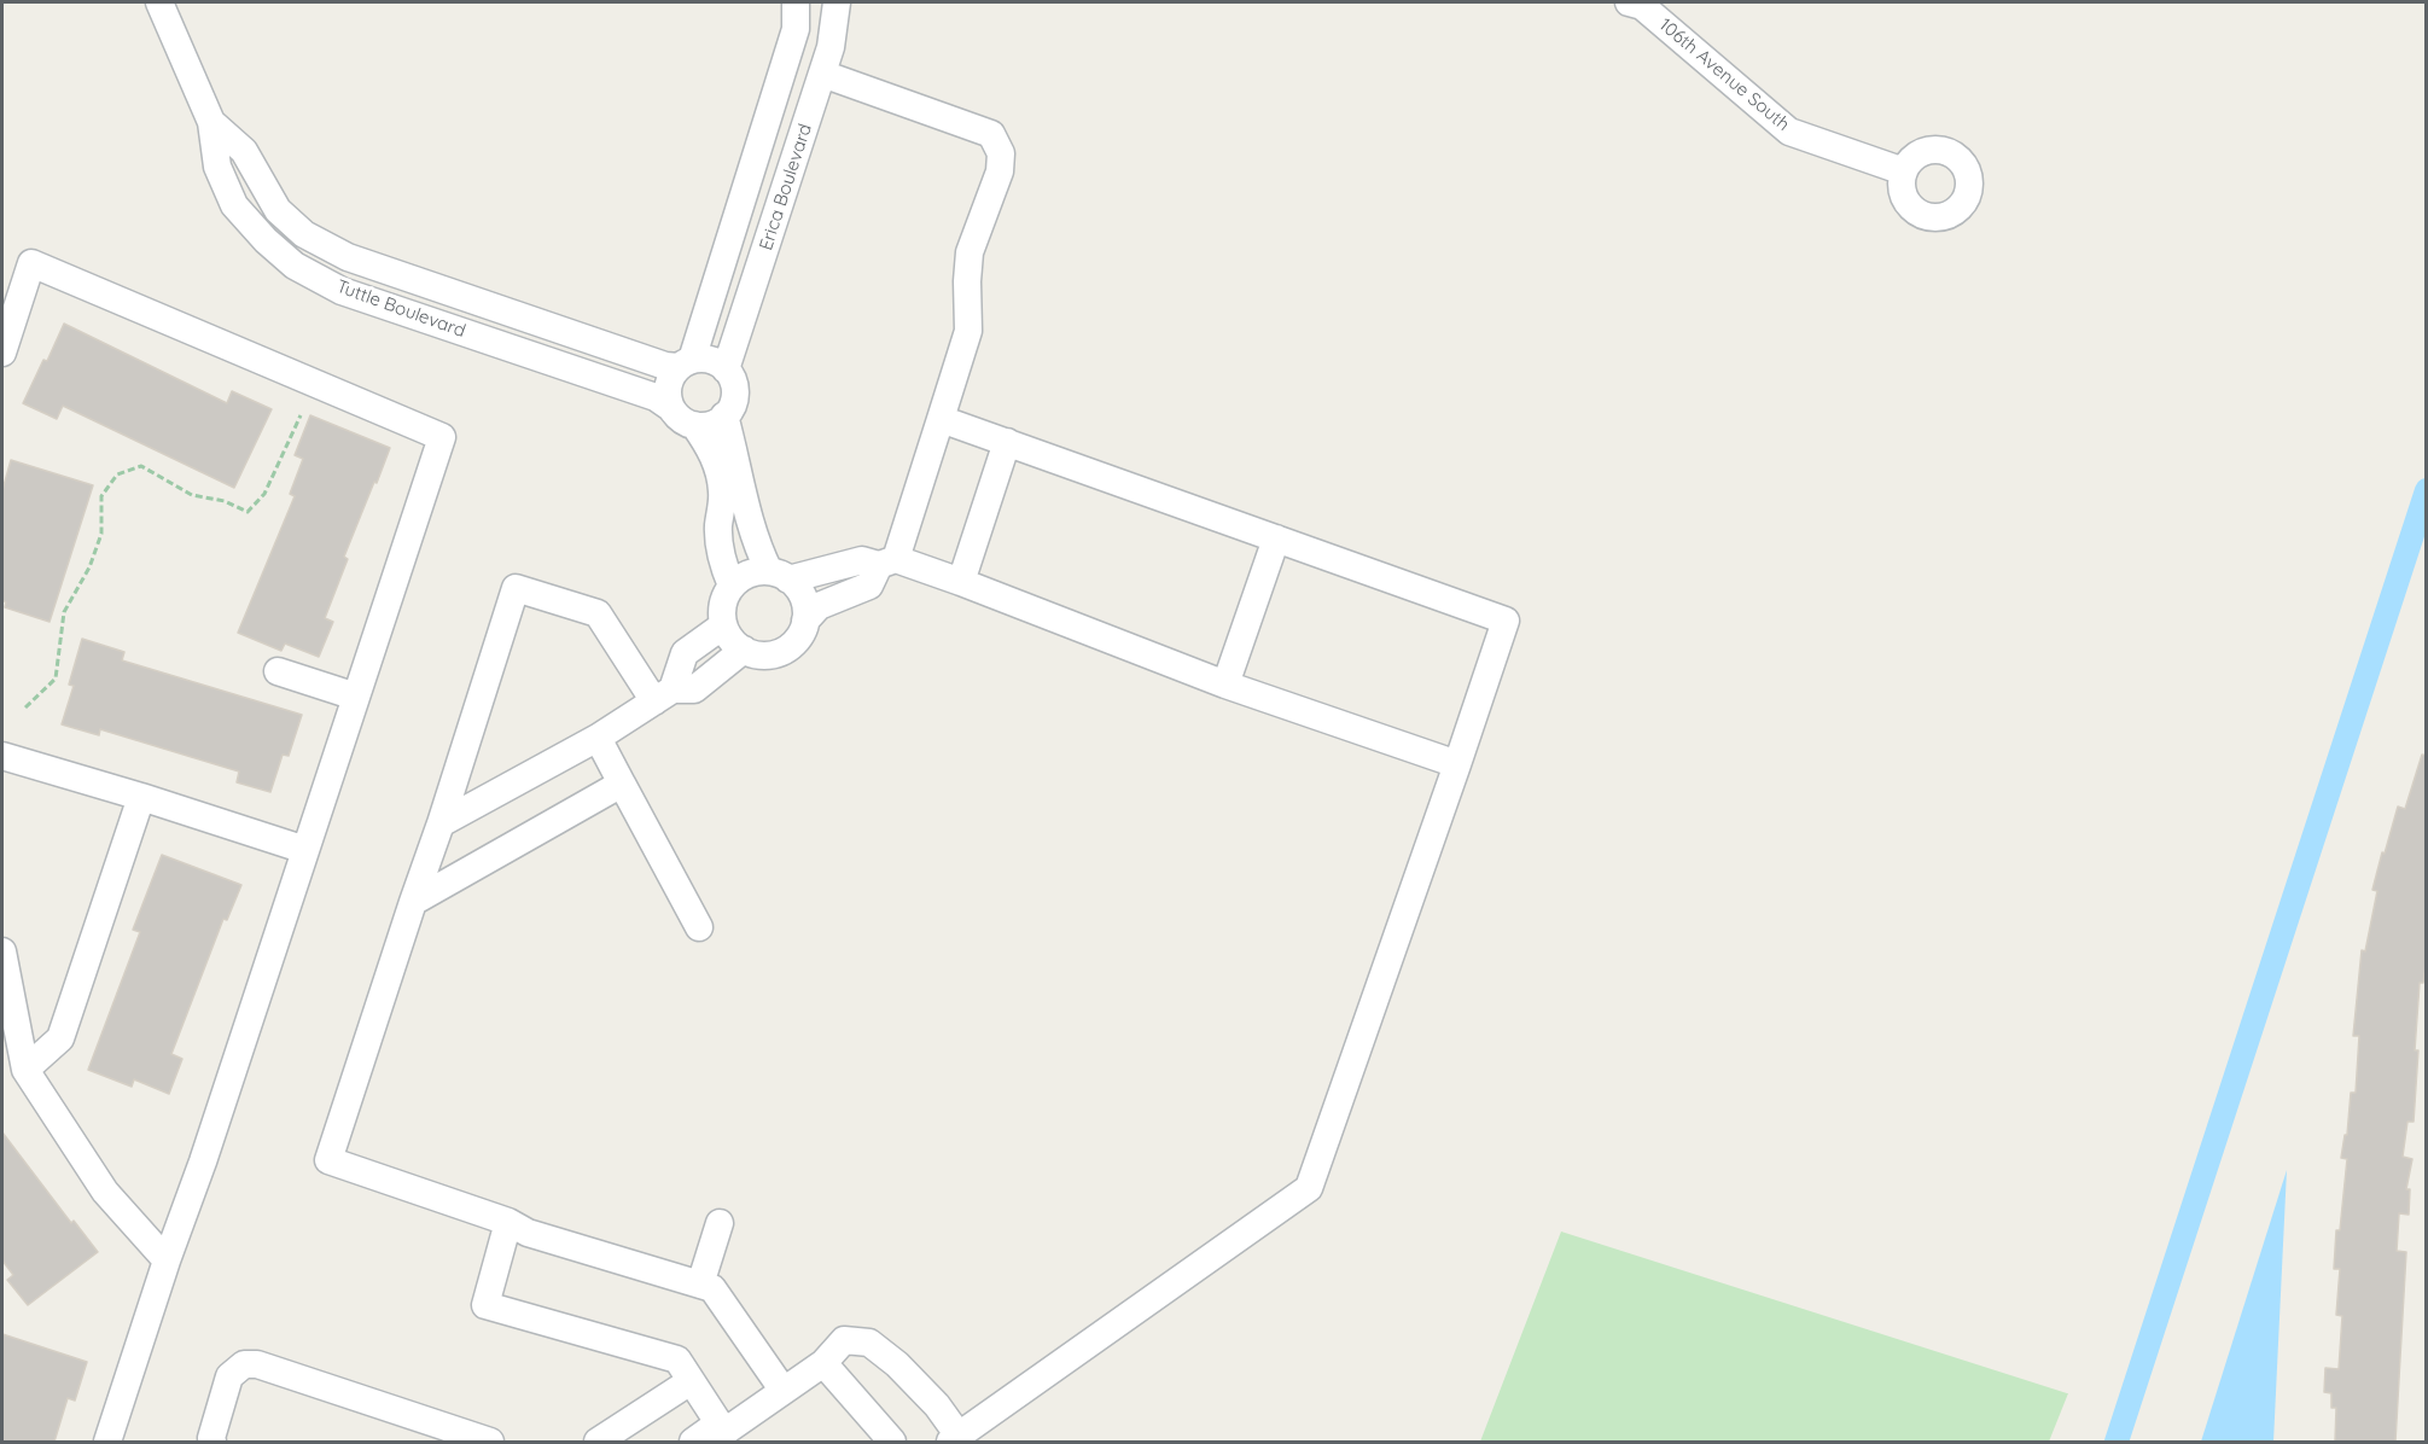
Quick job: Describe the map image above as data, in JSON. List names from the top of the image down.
{
  "streets": {
    "street": ["106th Avenue South", "Erica Boulevard", "Tuttle Boulevard"]
  },
  "crossings": [
    ["Erica Boulevard", "Tuttle Boulevard"]
  ]
}
